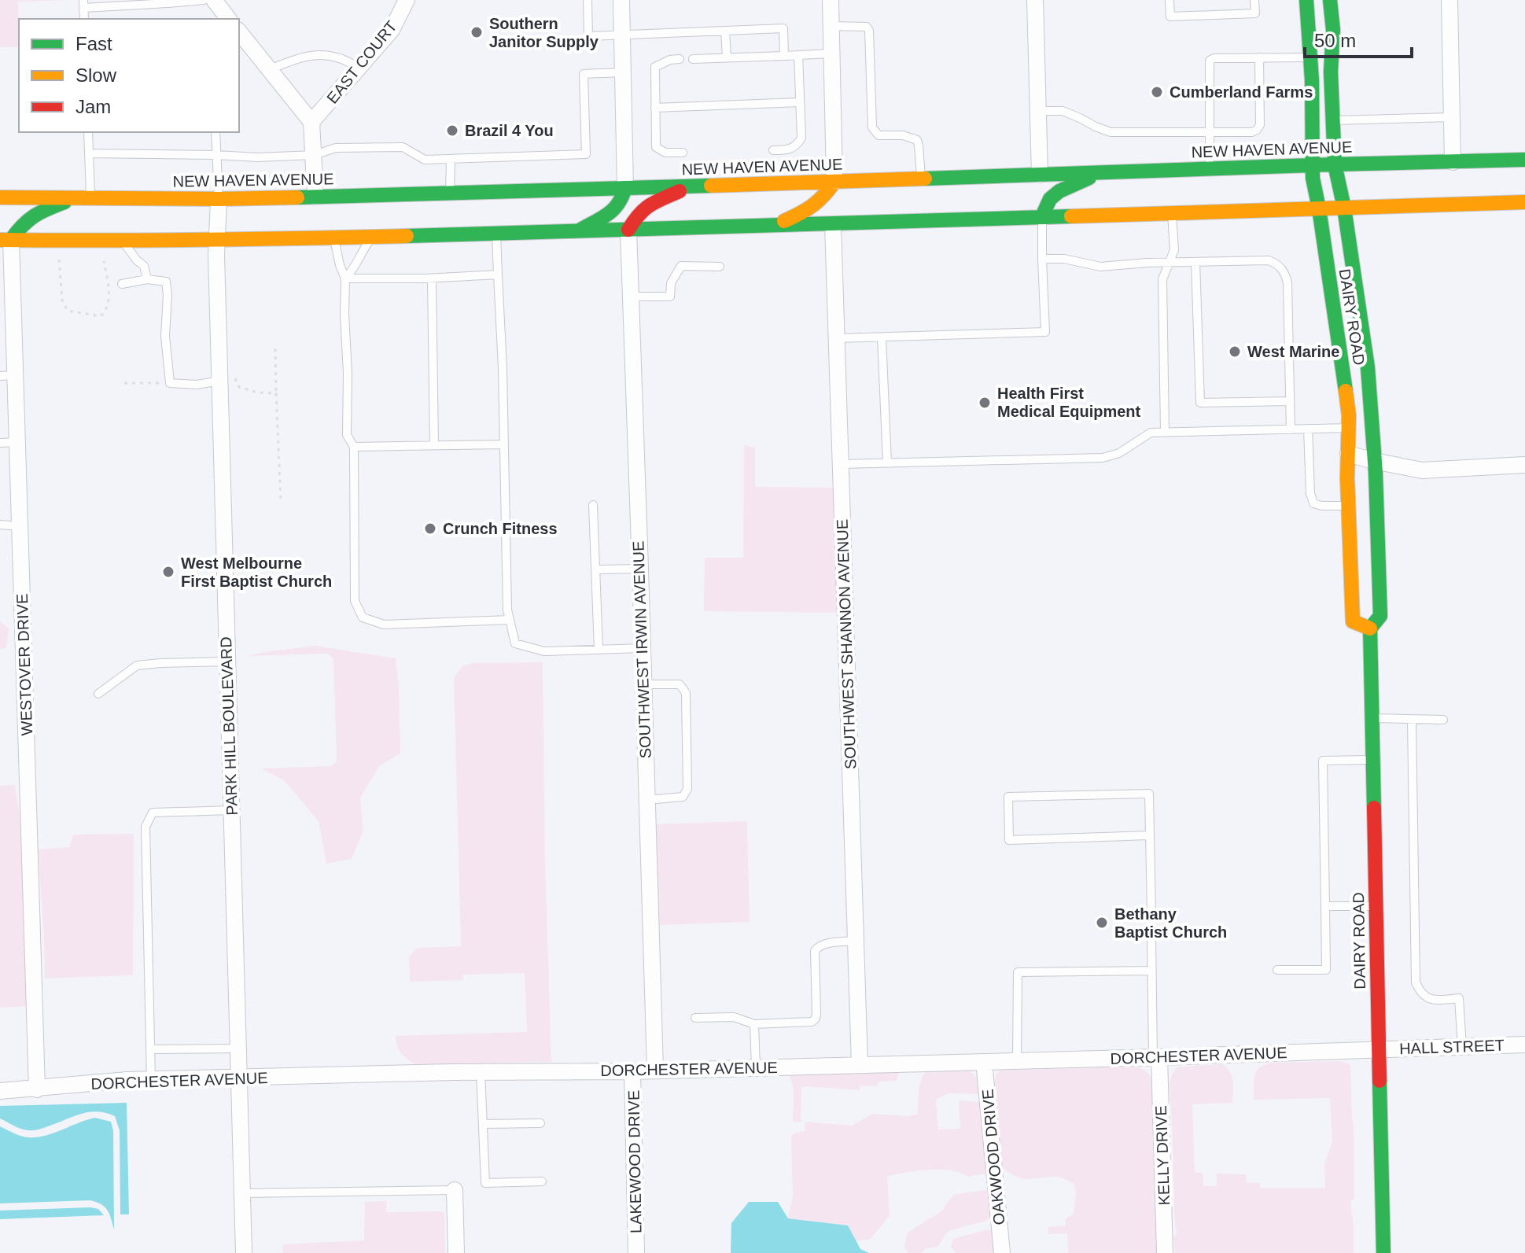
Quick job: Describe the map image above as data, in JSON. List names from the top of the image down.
{
  "streets": {
    "main road": ["NEW HAVEN AVENUE", "DAIRY ROAD"],
    "street": [
      "EAST COURT",
      "SOUTHWEST SHANNON AVENUE",
      "SOUTHWEST IRWIN AVENUE",
      "WESTOVER DRIVE",
      "PARK HILL BOULEVARD",
      "HALL STREET",
      "DORCHESTER AVENUE",
      "KELLY DRIVE",
      "OAKWOOD DRIVE",
      "LAKEWOOD DRIVE"
    ]
  },
  "crossings": [
    ["NEW HAVEN AVENUE", "DAIRY ROAD"],
    ["NEW HAVEN AVENUE", "PARK HILL BOULEVARD"],
    ["DAIRY ROAD", "HALL STREET"],
    ["DAIRY ROAD", "DORCHESTER AVENUE"],
    ["SOUTHWEST SHANNON AVENUE", "DORCHESTER AVENUE"],
    ["SOUTHWEST IRWIN AVENUE", "DORCHESTER AVENUE"],
    ["WESTOVER DRIVE", "DORCHESTER AVENUE"],
    ["PARK HILL BOULEVARD", "DORCHESTER AVENUE"],
    ["HALL STREET", "DORCHESTER AVENUE"],
    ["DORCHESTER AVENUE", "KELLY DRIVE"],
    ["DORCHESTER AVENUE", "OAKWOOD DRIVE"],
    ["DORCHESTER AVENUE", "LAKEWOOD DRIVE"]
  ],
  "places": [
    "Southern Janitor Supply",
    "Cumberland Farms",
    "Brazil 4 You",
    "West Marine",
    "Health First Medical Equipment",
    "Crunch Fitness",
    "West Melbourne First Baptist Church",
    "Bethany Baptist Church"
  ],
  "legend": ["Fast", "Slow", "Jam"],
  "scale_bar": "50 m"
}
